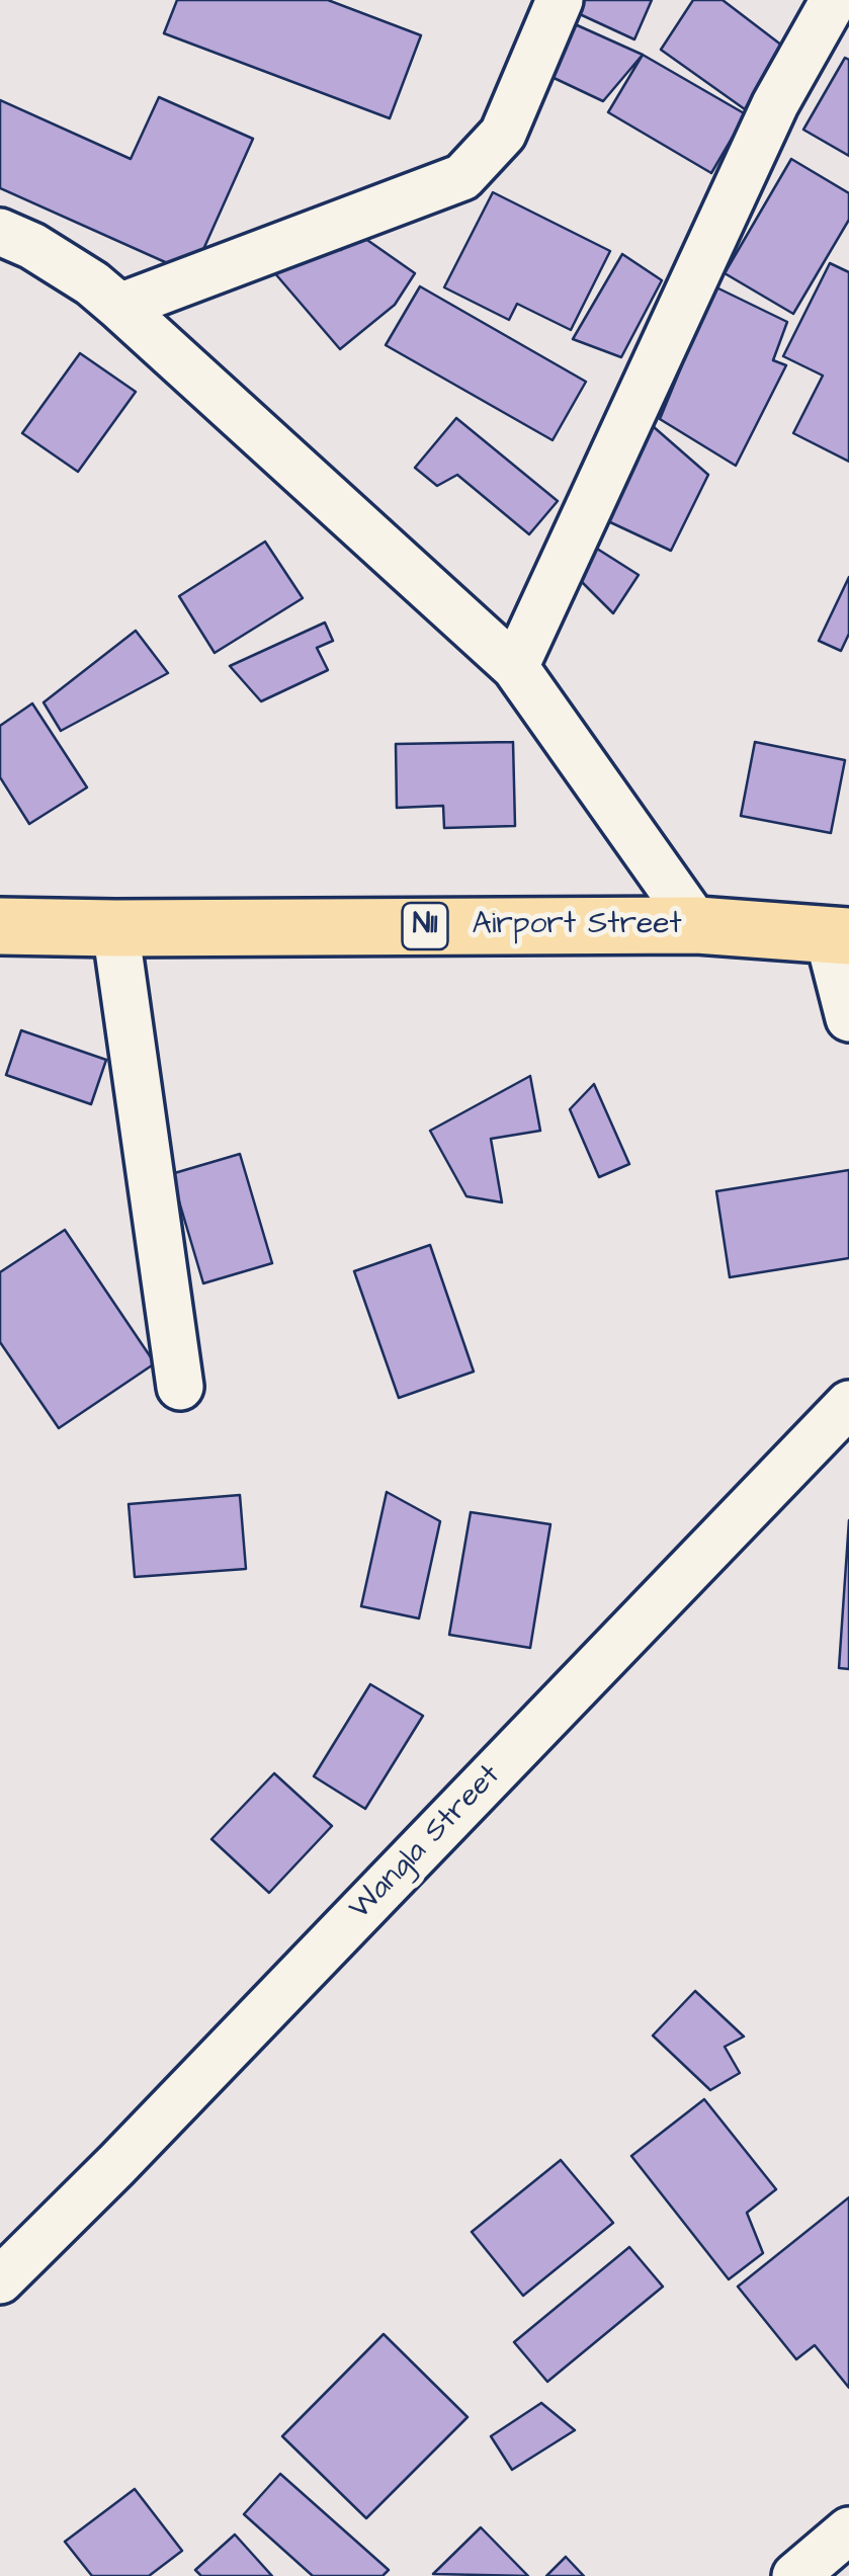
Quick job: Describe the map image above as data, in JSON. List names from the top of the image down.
{
  "streets": {
    "highway": ["N11", "Airport Street"],
    "street": ["Wangla Street"]
  }
}
